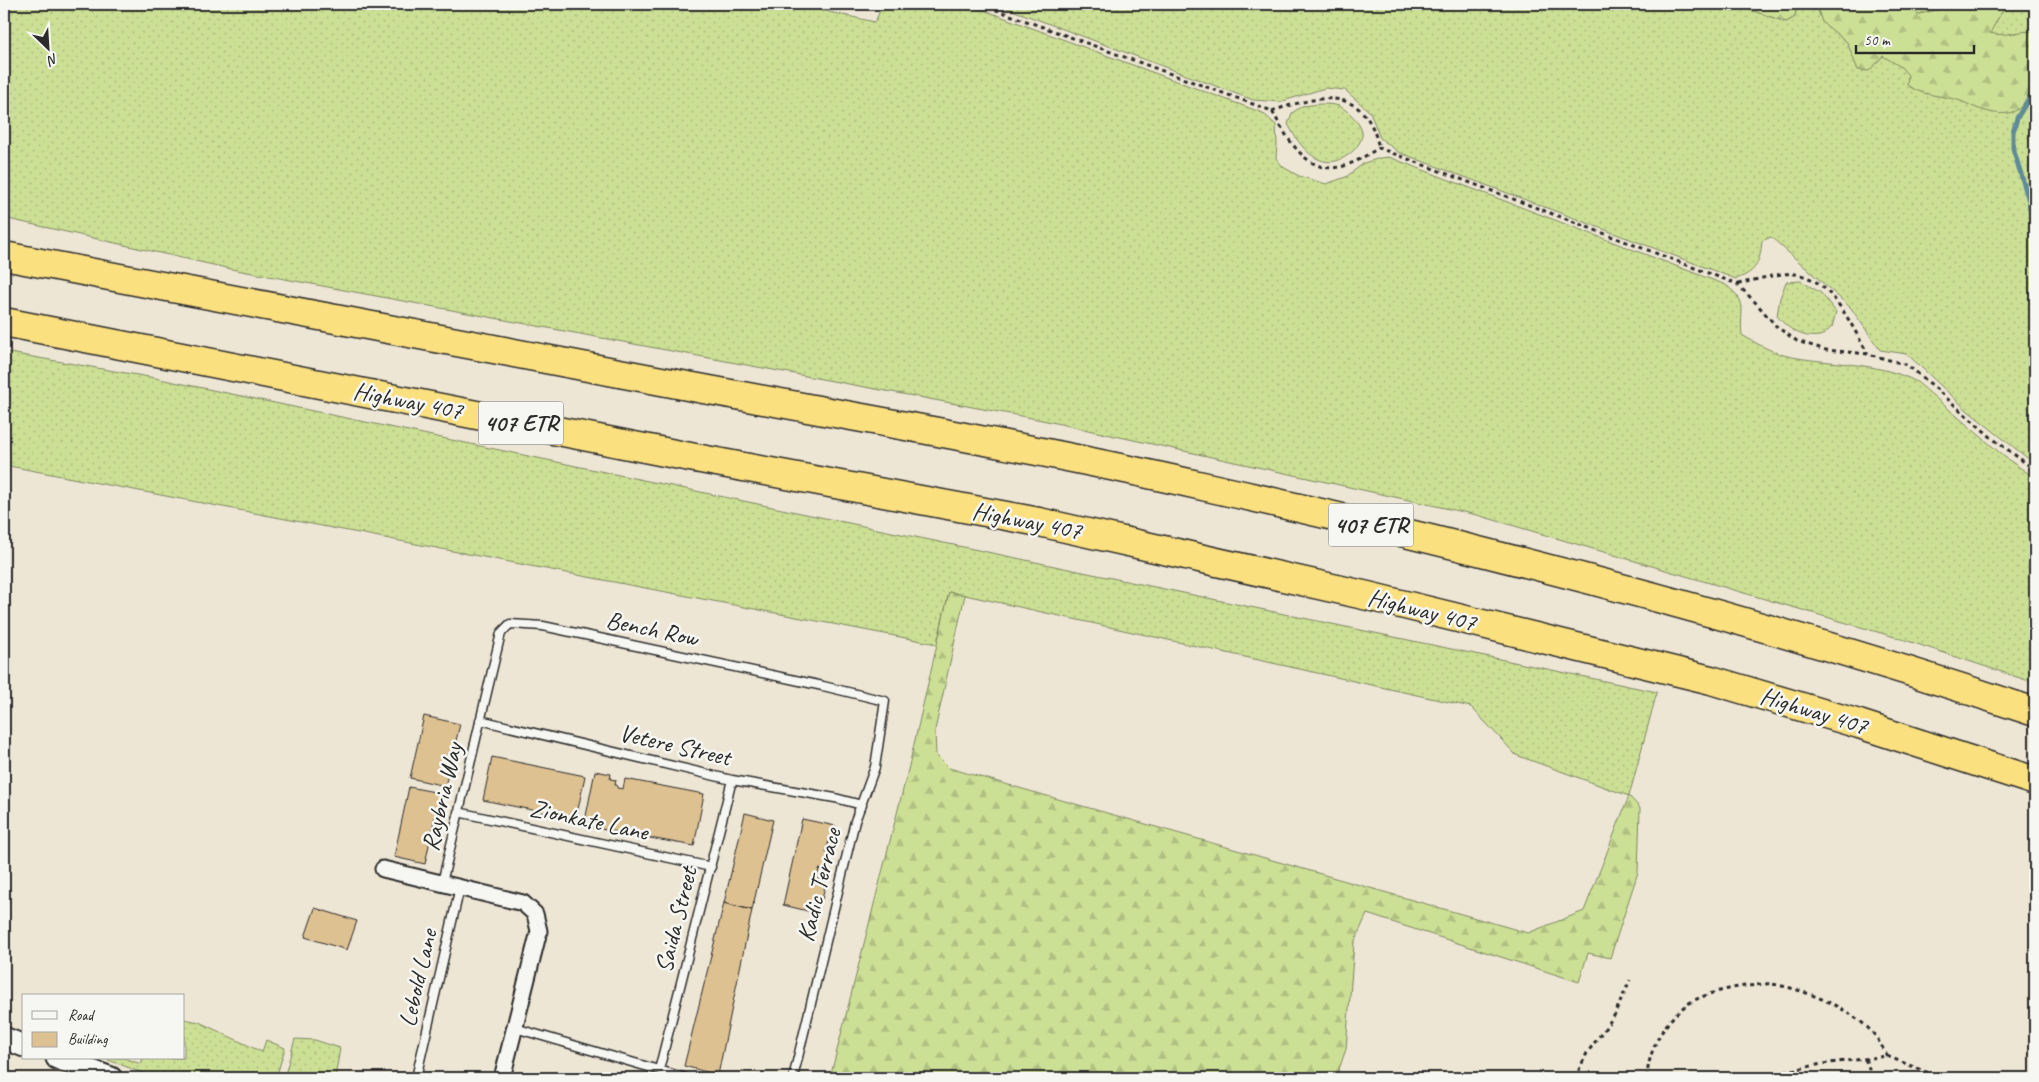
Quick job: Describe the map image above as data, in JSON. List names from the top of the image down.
{
  "streets": {
    "highway": ["Highway 407", "407 ETR"],
    "lane": [
      "Bench Row",
      "Vetere Street",
      "Raybria Way",
      "Zionkate Lane",
      "Kadic Terrace",
      "Saida Street",
      "Lebold Lane"
    ]
  },
  "crossings": [
    ["Bench Row", "Vetere Street"],
    ["Bench Row", "Raybria Way"],
    ["Bench Row", "Kadic Terrace"],
    ["Vetere Street", "Raybria Way"],
    ["Vetere Street", "Kadic Terrace"],
    ["Vetere Street", "Saida Street"],
    ["Raybria Way", "Zionkate Lane"],
    ["Zionkate Lane", "Saida Street"]
  ],
  "legend": ["Road", "Building"],
  "scale_bar": "50 m",
  "north": "bottom right"
}
